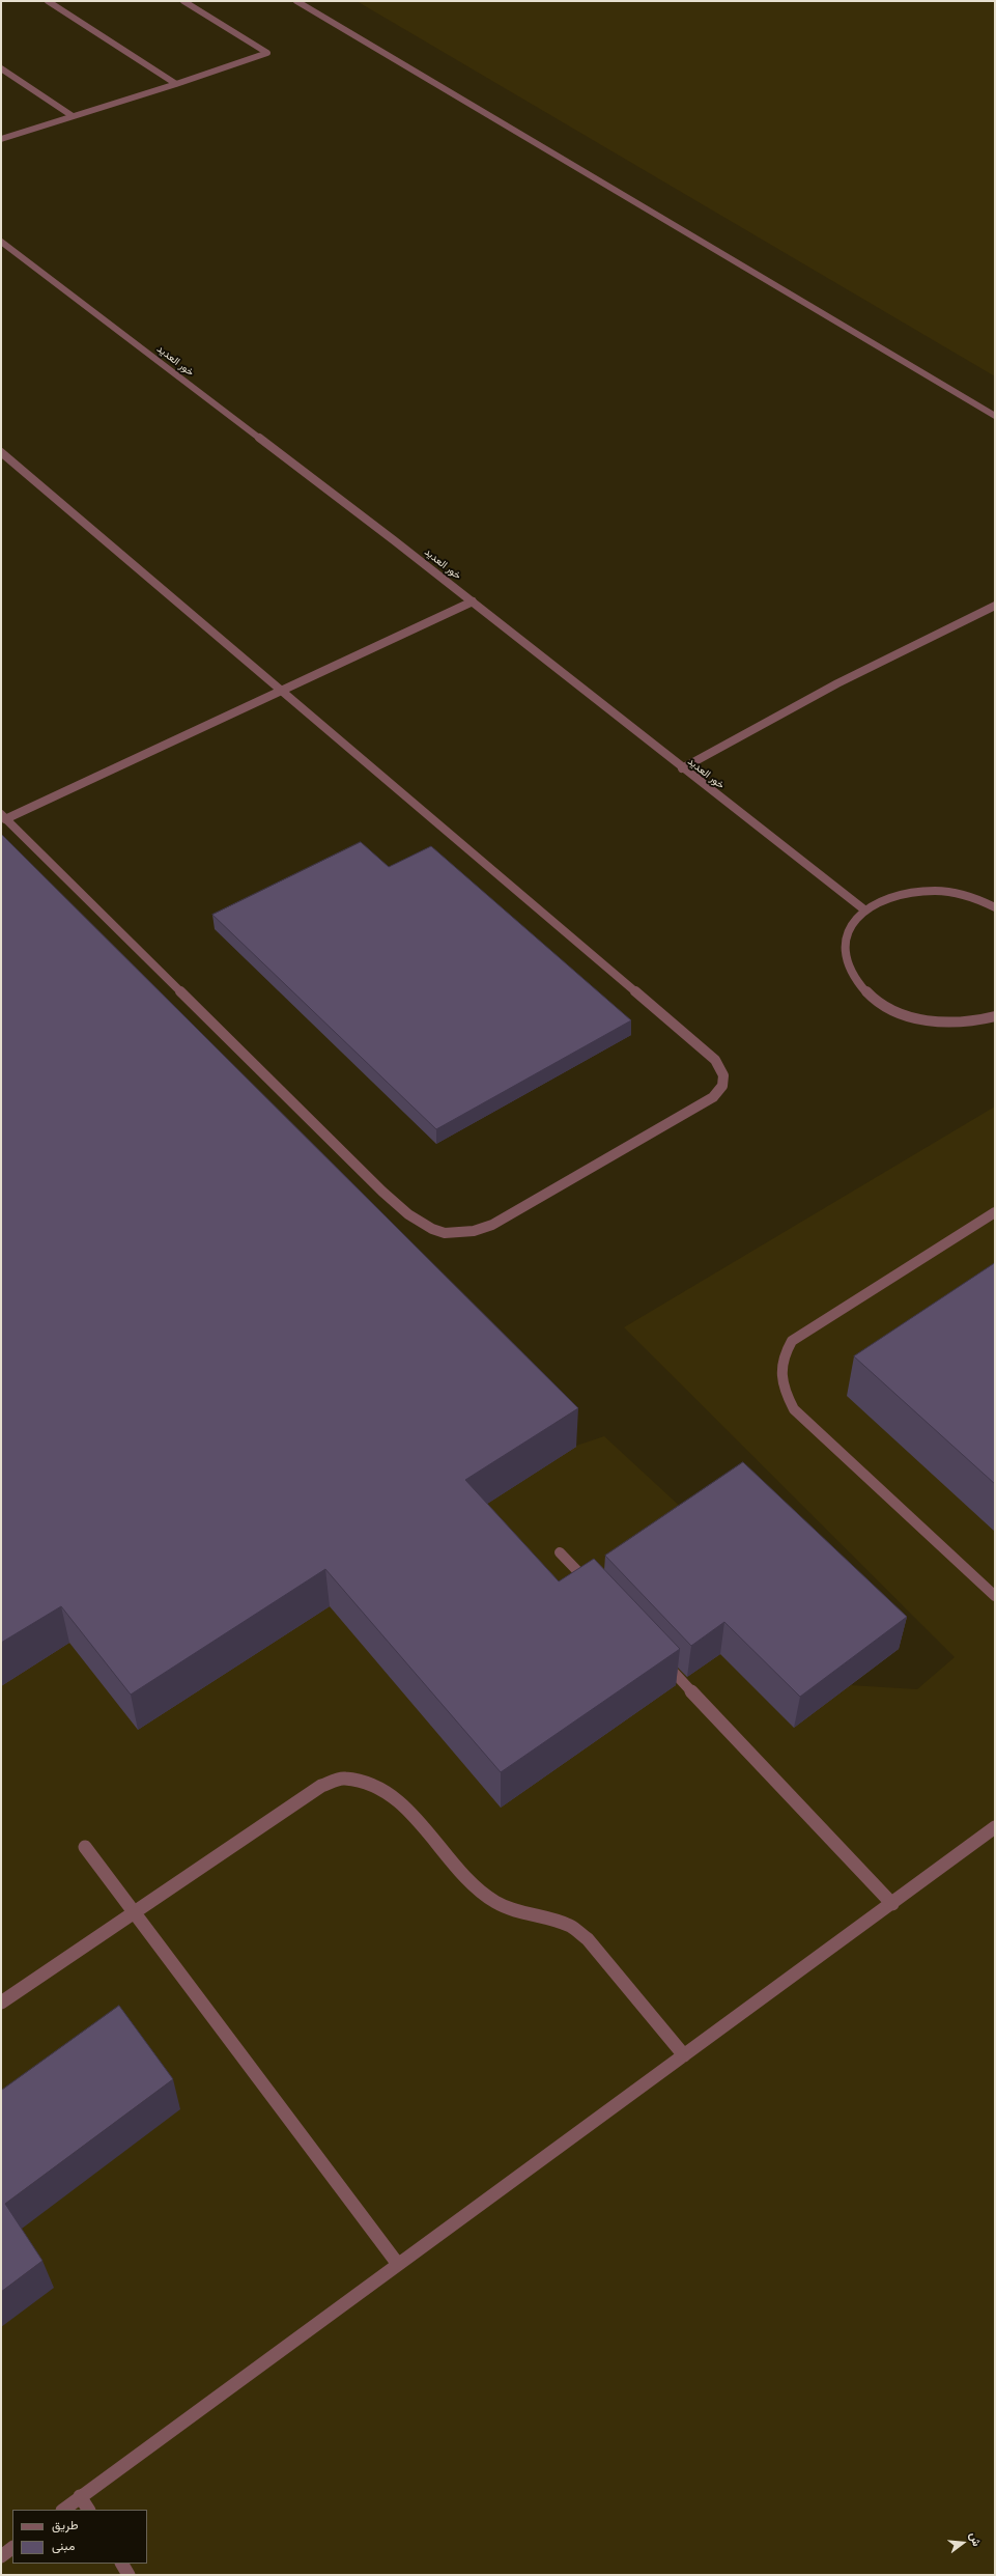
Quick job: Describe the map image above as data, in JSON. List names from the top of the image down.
{
  "streets": {
    "street": ["خور العديد"]
  },
  "legend": ["طريق", "مبنى"],
  "north": "right"
}
